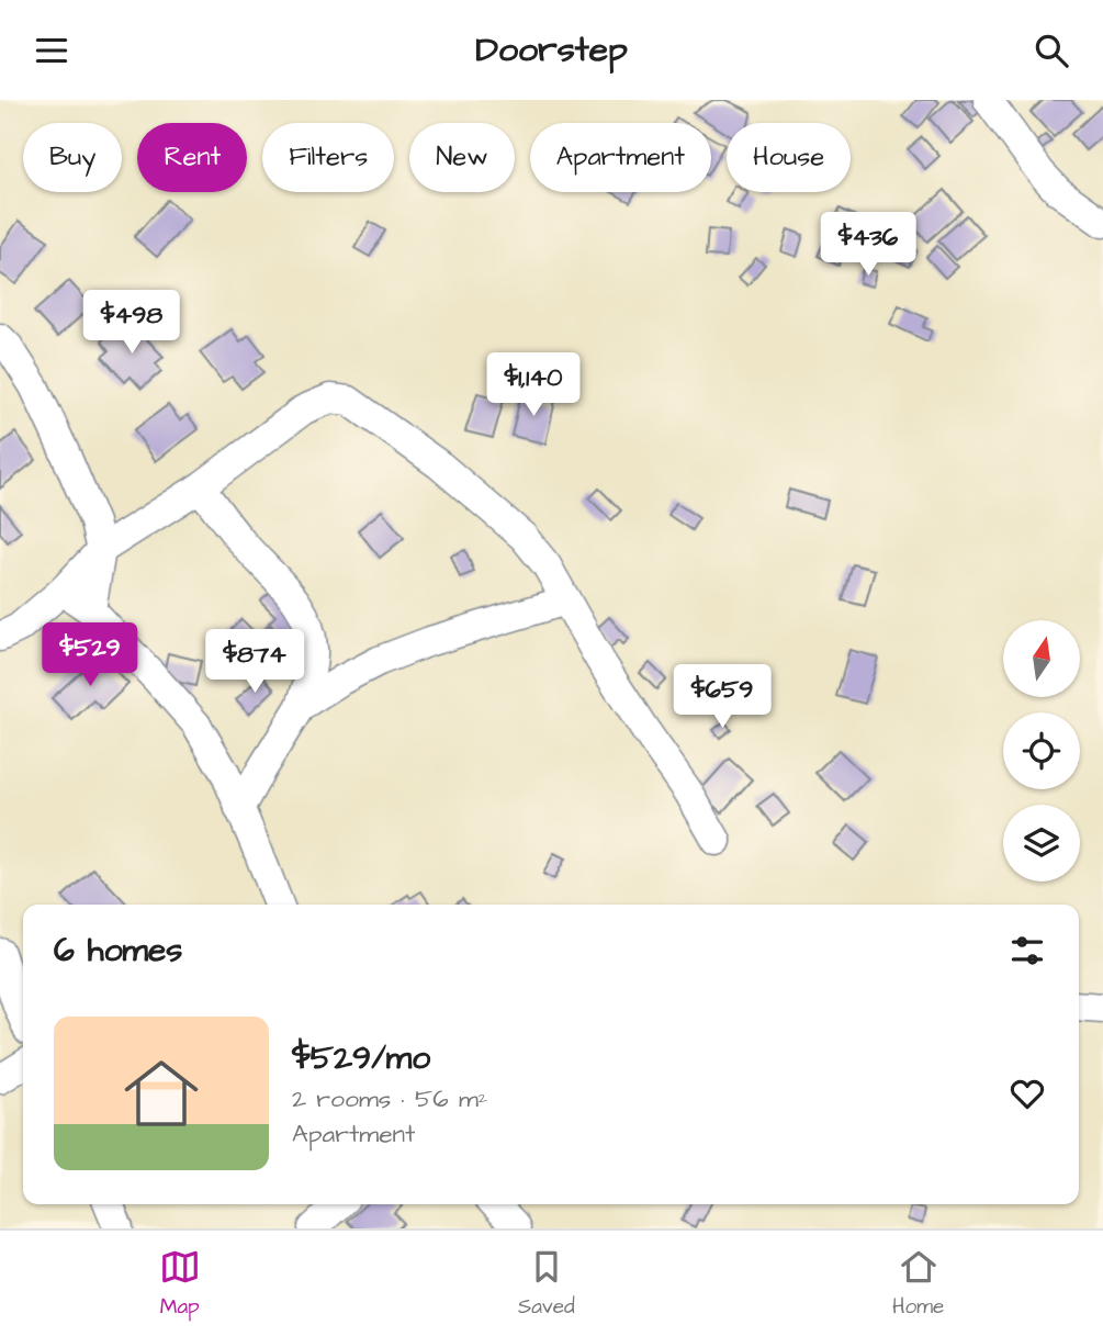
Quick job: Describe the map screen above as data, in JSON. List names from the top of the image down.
{
  "north": "top",
  "page": {
    "header": "Doorstep",
    "chip": [
      "Buy",
      "Rent",
      "Filters",
      "New",
      "Apartment",
      "House"
    ],
    "price": [
      "$436",
      "$498",
      "$1,140",
      "$529",
      "$874",
      "$659"
    ],
    "heading": "6 homes",
    "list": [
      {
        "name": "$529/mo",
        "note": "2 rooms · 56 m² · Apartment"
      }
    ],
    "tabs": ["Map", "Saved", "Home"]
  }
}
